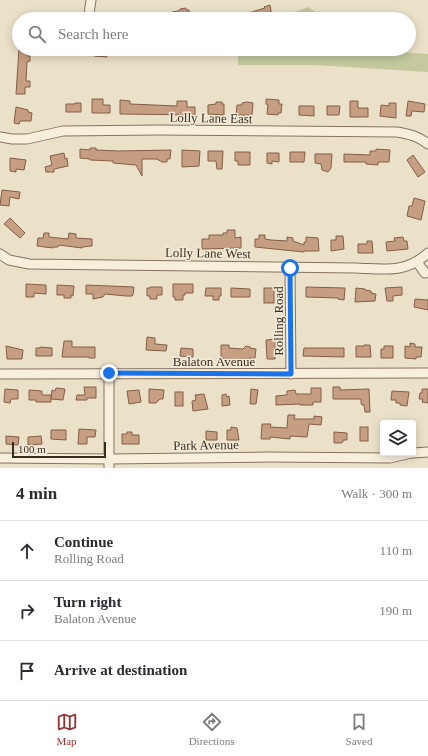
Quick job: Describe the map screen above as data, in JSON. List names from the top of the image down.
{
  "streets": {
    "street": [
      "Lolly Lane East",
      "Lolly Lane West",
      "Rolling Road",
      "Balaton Avenue",
      "Park Avenue"
    ]
  },
  "crossings": [
    ["Lolly Lane West", "Rolling Road"],
    ["Rolling Road", "Balaton Avenue"]
  ],
  "scale_bar": "100 m",
  "page": {
    "search": "Search here",
    "scale": "100 m",
    "heading": ["4 min", "Walk · 300 m"],
    "list": [
      ["Continue", "Rolling Road", "110 m"],
      ["Turn right", "Balaton Avenue", "190 m"],
      "Arrive at destination"
    ],
    "nav": ["Map", "Directions", "Saved"]
  }
}
